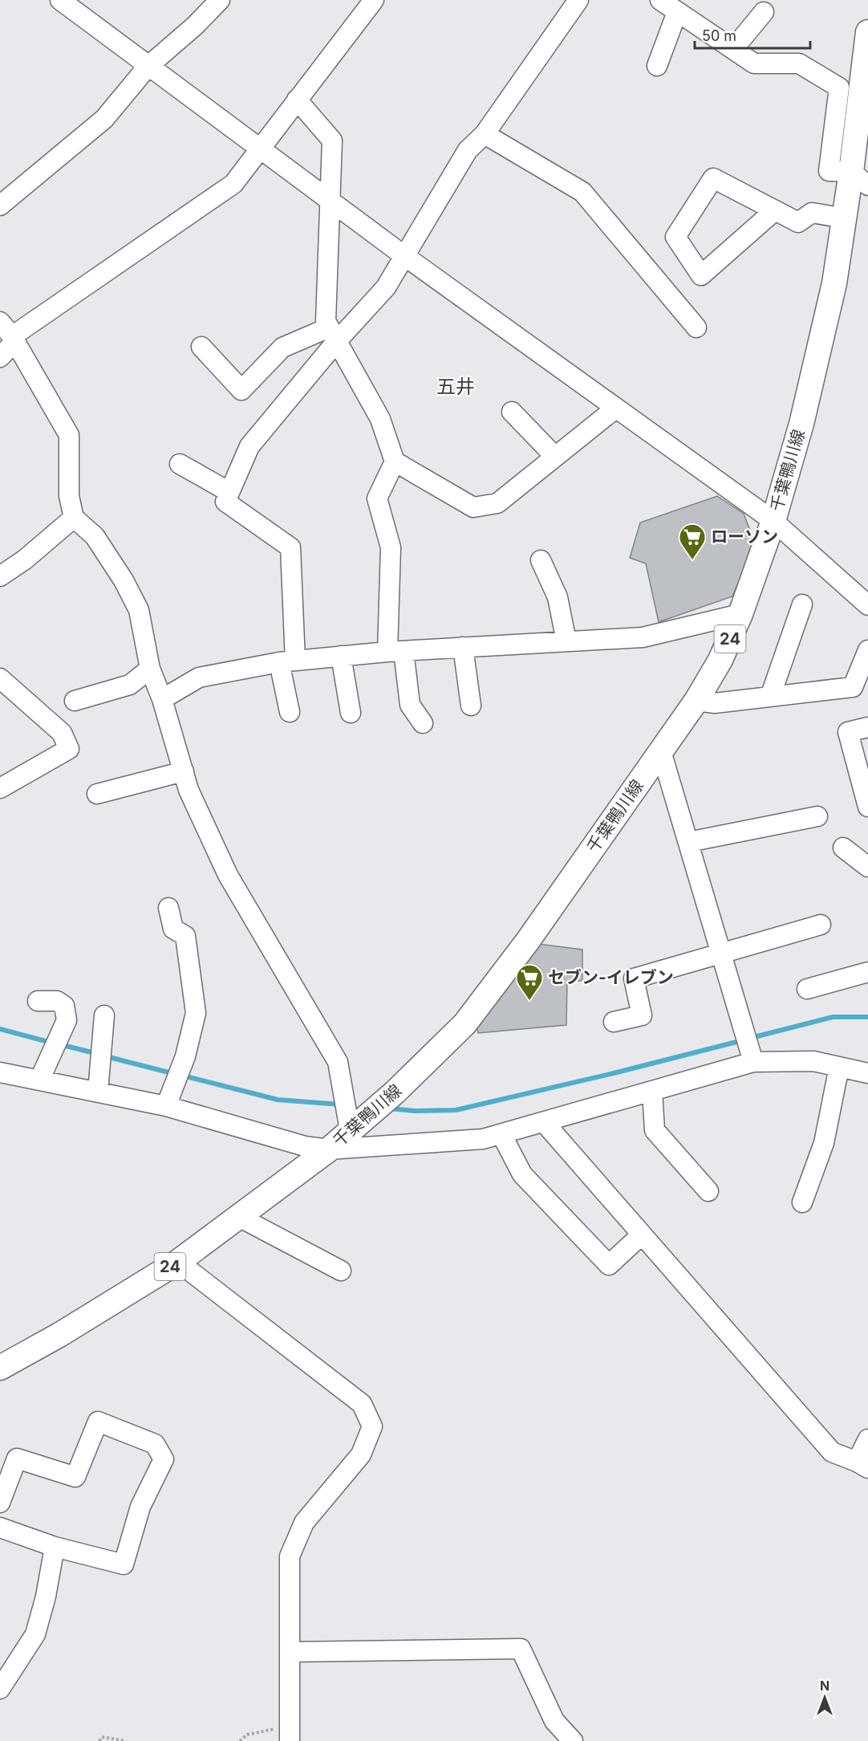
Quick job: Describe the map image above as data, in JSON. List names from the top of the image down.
{
  "streets": {
    "main road": ["千葉鴨川線", "24"]
  },
  "districts": ["五井"],
  "places": {
    "supermarket": ["ローソン", "セブン-イレブン"]
  },
  "scale_bar": "50 m",
  "north": "top"
}
